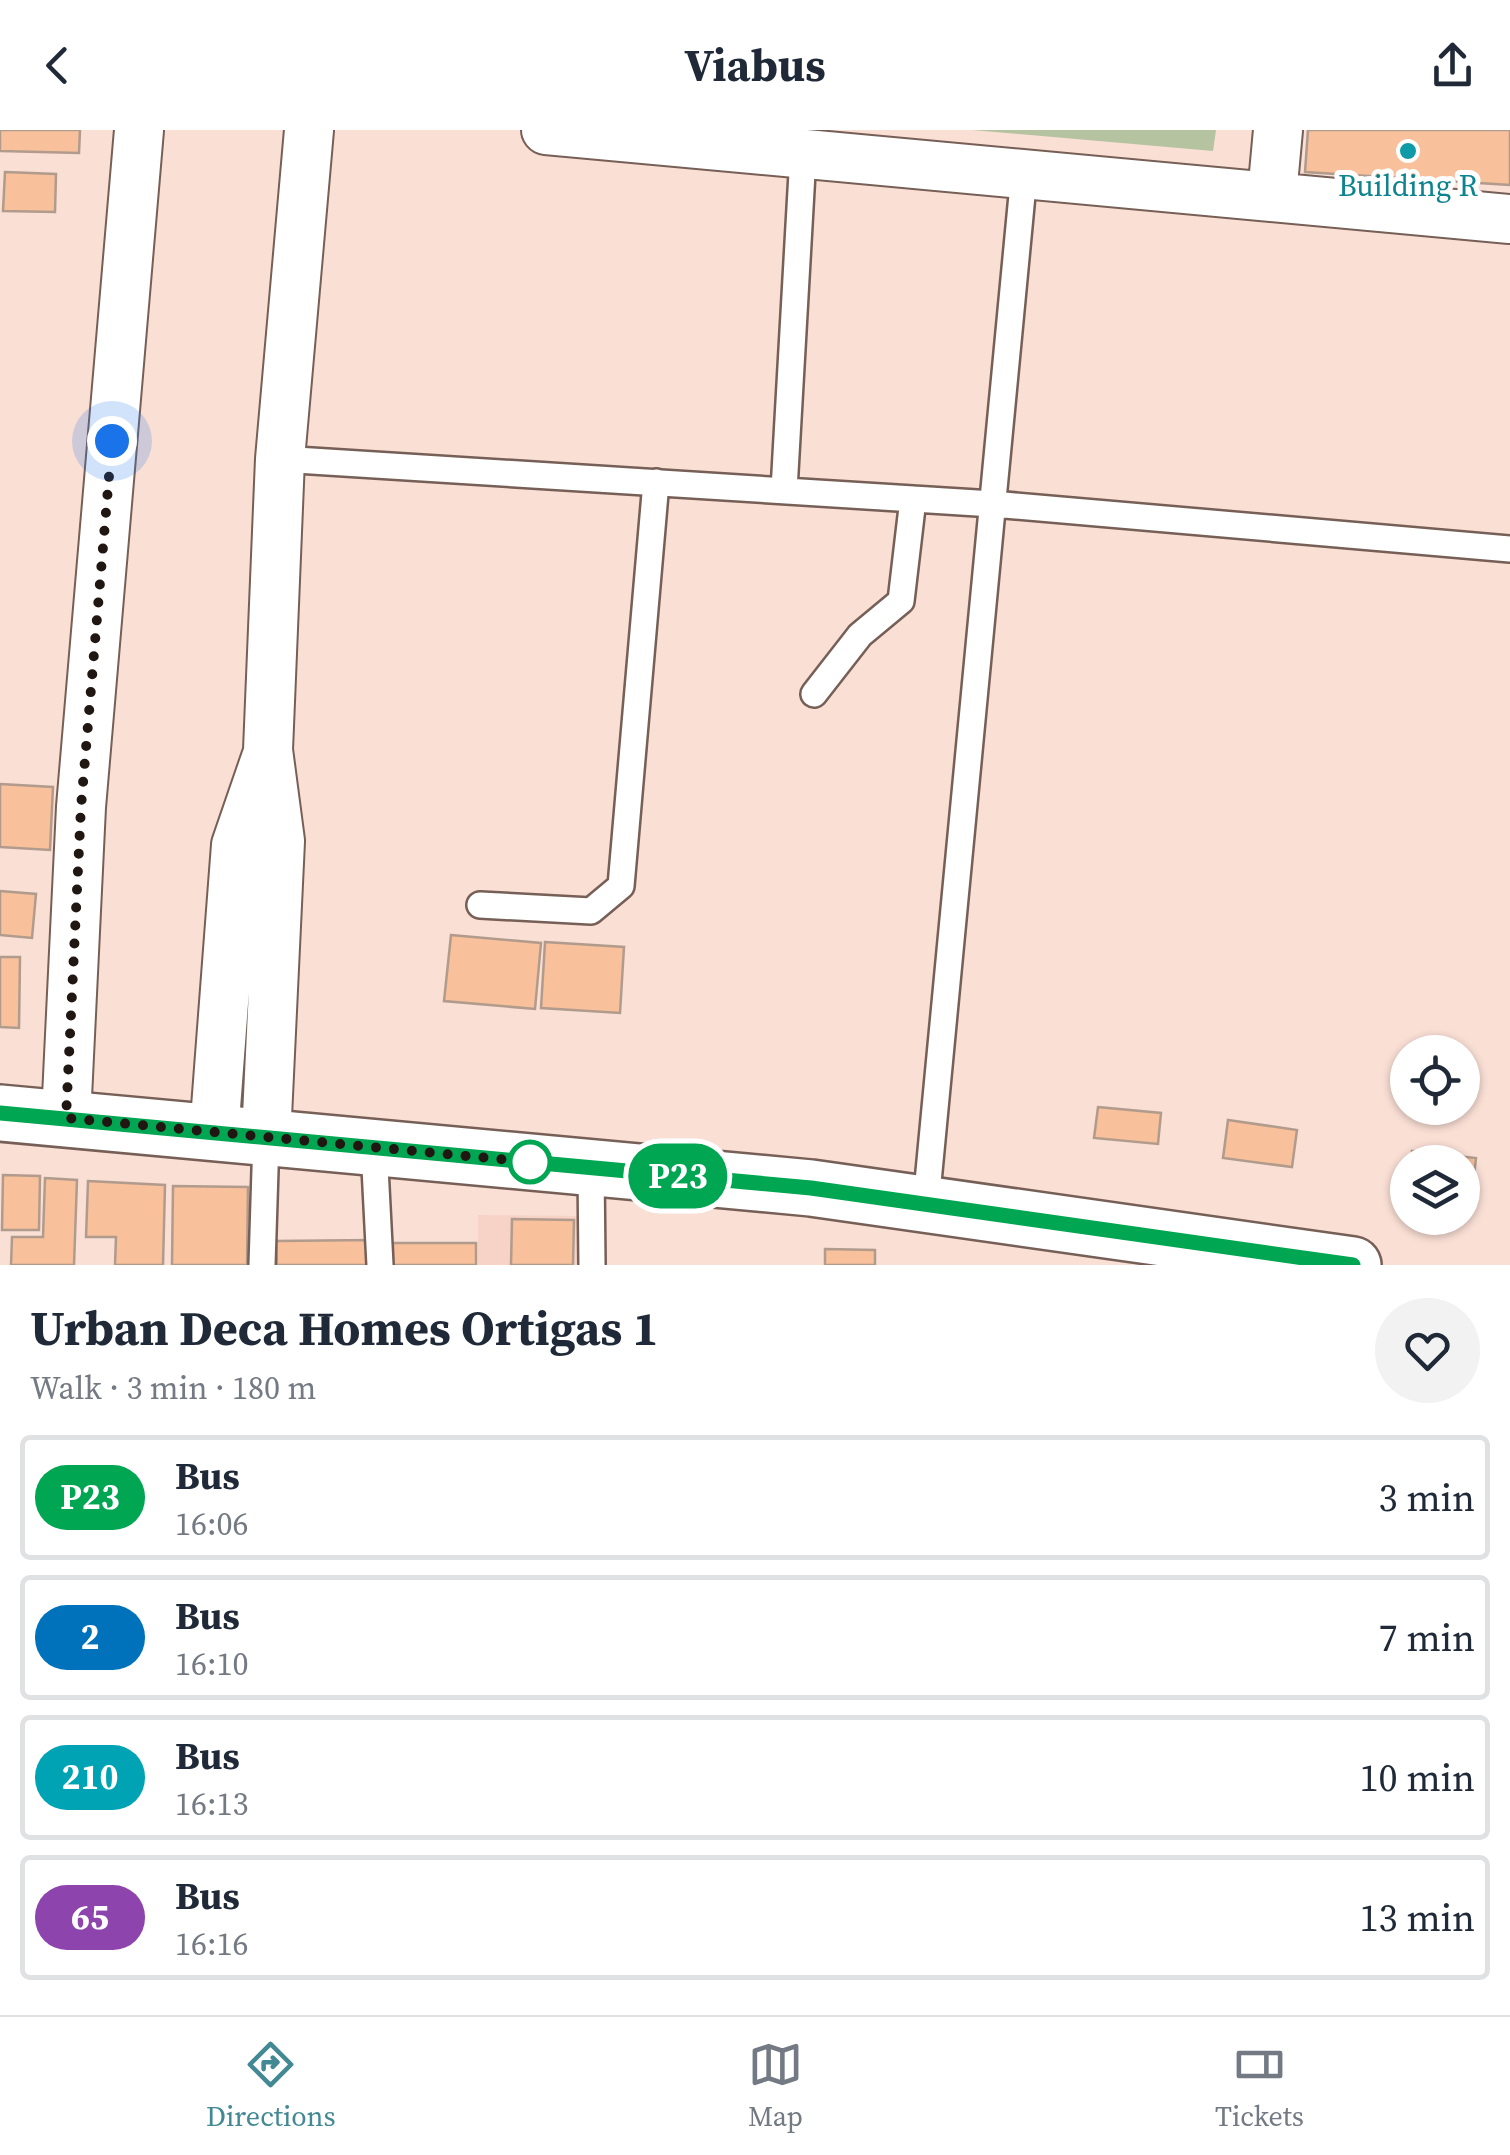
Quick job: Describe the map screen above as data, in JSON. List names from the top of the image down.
{
  "places": ["Building R"],
  "lines": ["bus line P23"],
  "page": {
    "header": "Viabus",
    "on_map": "P23",
    "heading": ["Urban Deca Homes Ortigas 1", "Walk · 3 min · 180 m"],
    "list": [
      {
        "mark": "P23",
        "name": "Bus",
        "note": "16:06",
        "value": "3 min"
      },
      {
        "mark": "2",
        "name": "Bus",
        "note": "16:10",
        "value": "7 min"
      },
      {
        "mark": "210",
        "name": "Bus",
        "note": "16:13",
        "value": "10 min"
      },
      {
        "mark": "65",
        "name": "Bus",
        "note": "16:16",
        "value": "13 min"
      }
    ],
    "tabs": ["Directions", "Map", "Tickets"]
  }
}
